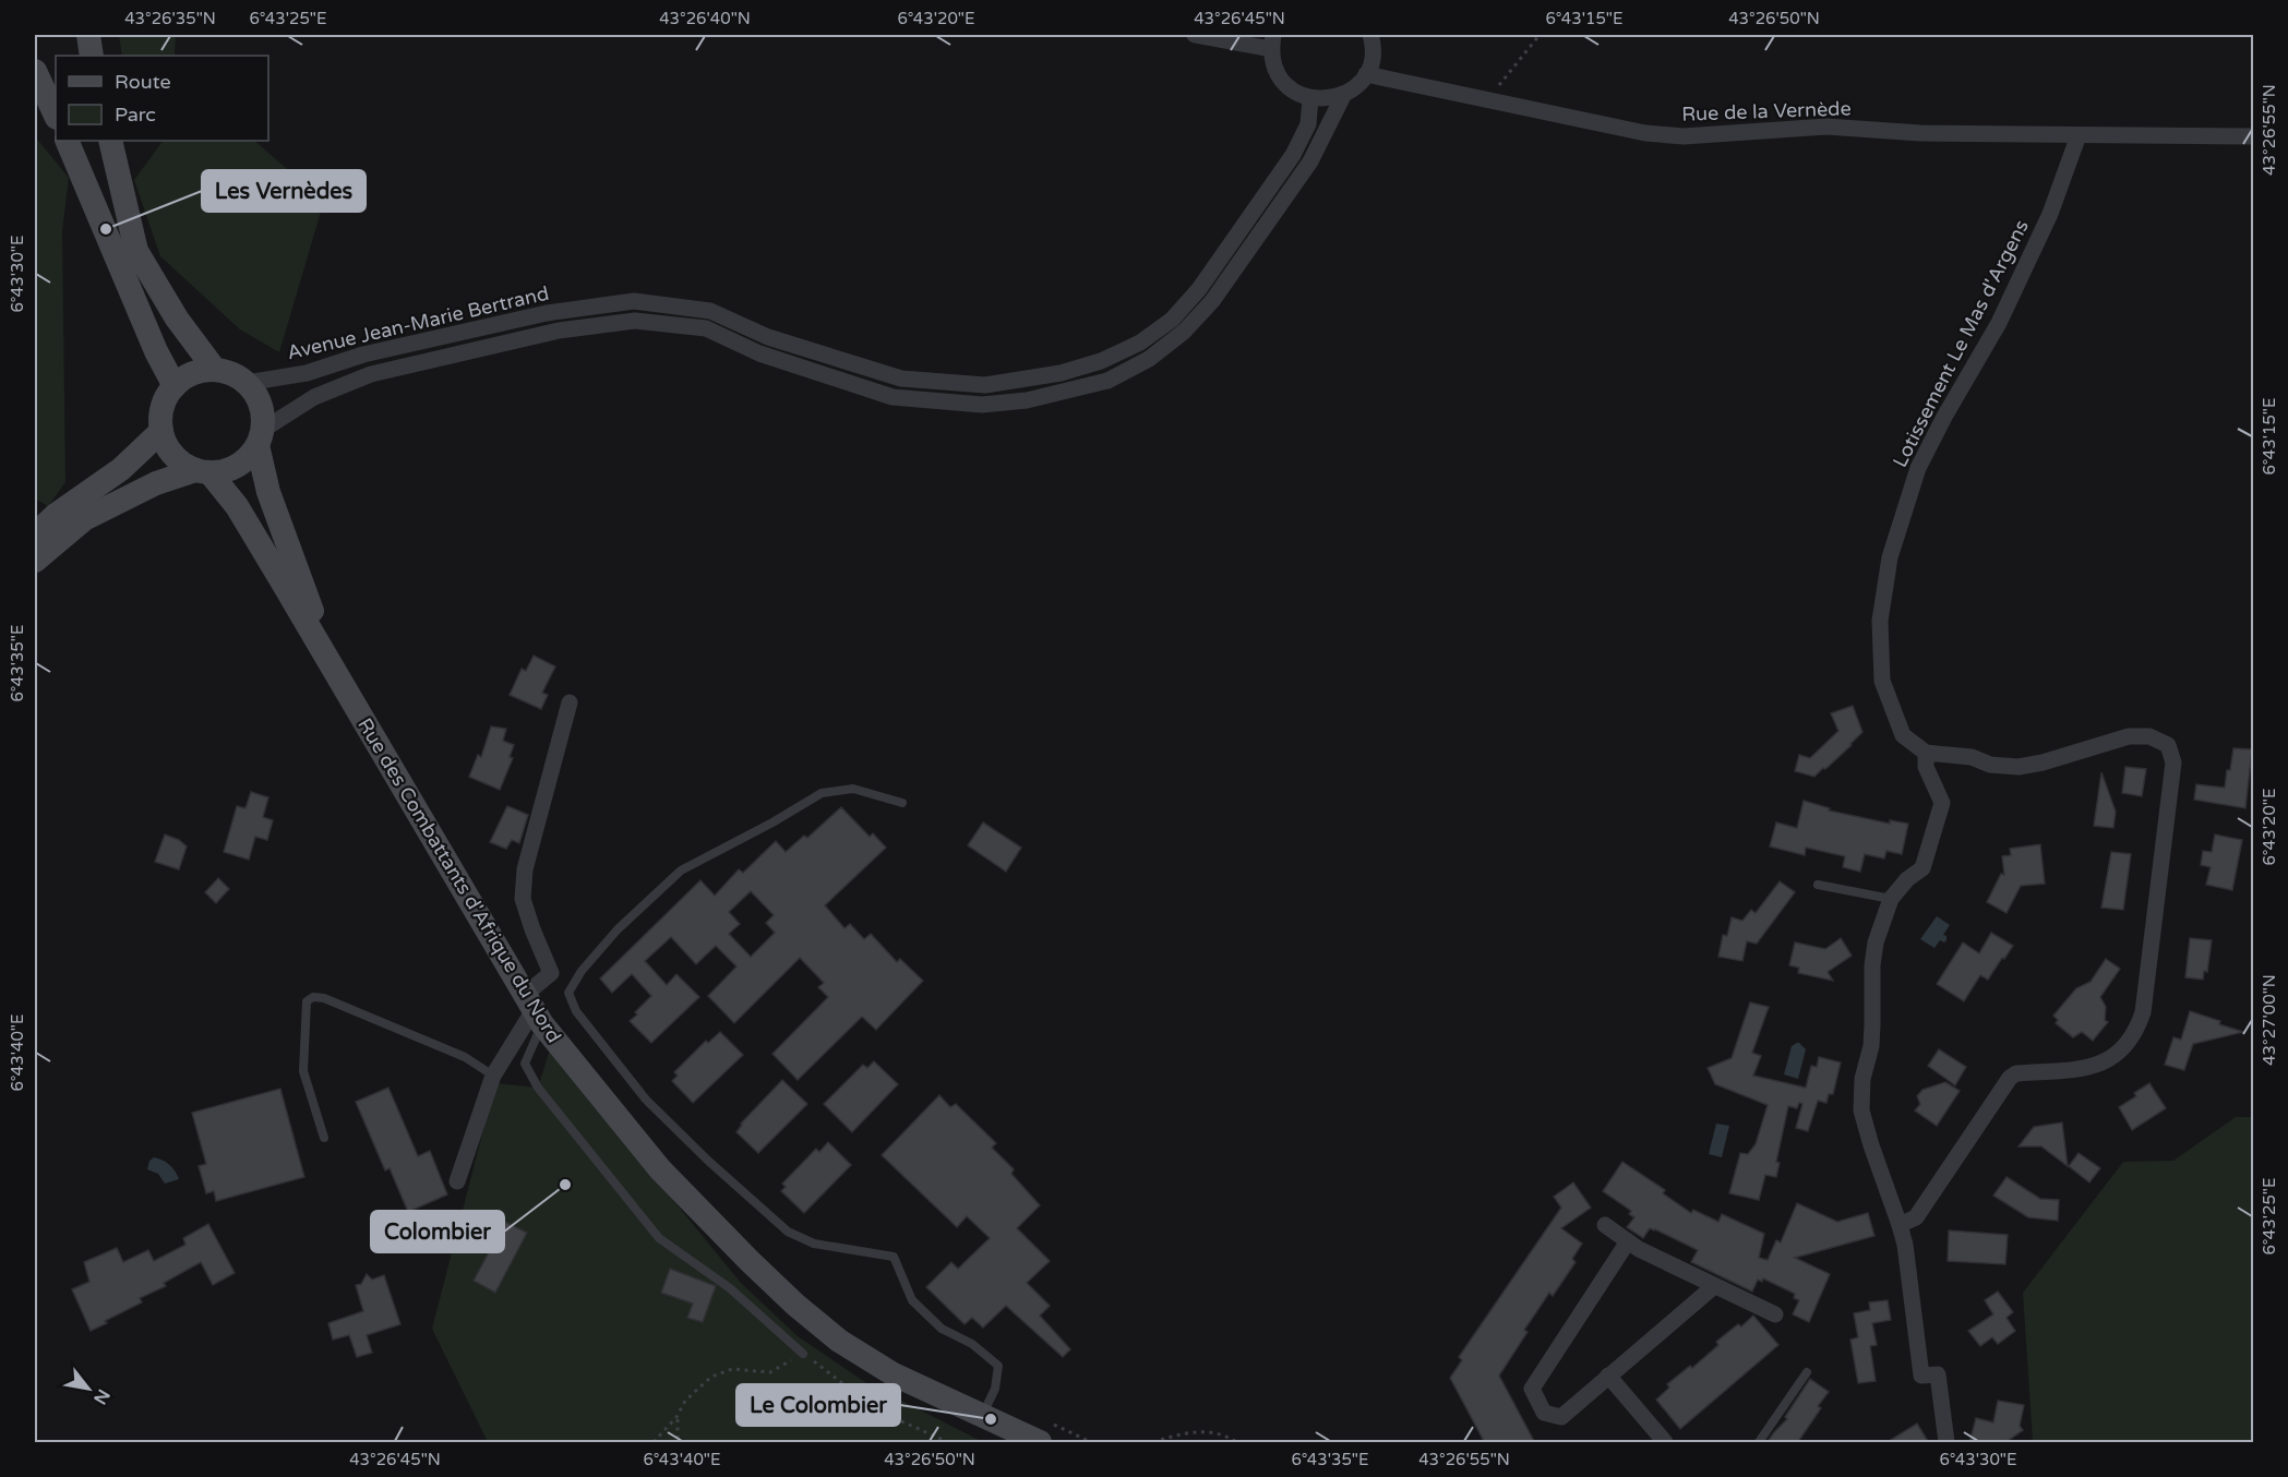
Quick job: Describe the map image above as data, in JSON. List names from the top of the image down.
{
  "streets": {
    "main road": ["Rue des Combattants d'Afrique du Nord"],
    "street": ["Rue de la Vernède", "Avenue Jean-Marie Bertrand", "Lotissement Le Mas d'Argens"]
  },
  "crossings": [
    ["Rue de la Vernède", "Lotissement Le Mas d'Argens"],
    ["Avenue Jean-Marie Bertrand", "Rue des Combattants d'Afrique du Nord"]
  ],
  "places": ["Les Vernèdes", "Colombier", "Le Colombier"],
  "legend": ["Route", "Parc"],
  "north": "bottom right",
  "coordinates": [
    "43°26'35\"N",
    "6°43'25\"E",
    "43°26'40\"N",
    "6°43'20\"E",
    "43°26'45\"N",
    "6°43'15\"E",
    "43°26'50\"N",
    "43°26'55\"N",
    "6°43'30\"E",
    "6°43'35\"E",
    "43°27'00\"N",
    "6°43'40\"E"
  ]
}
